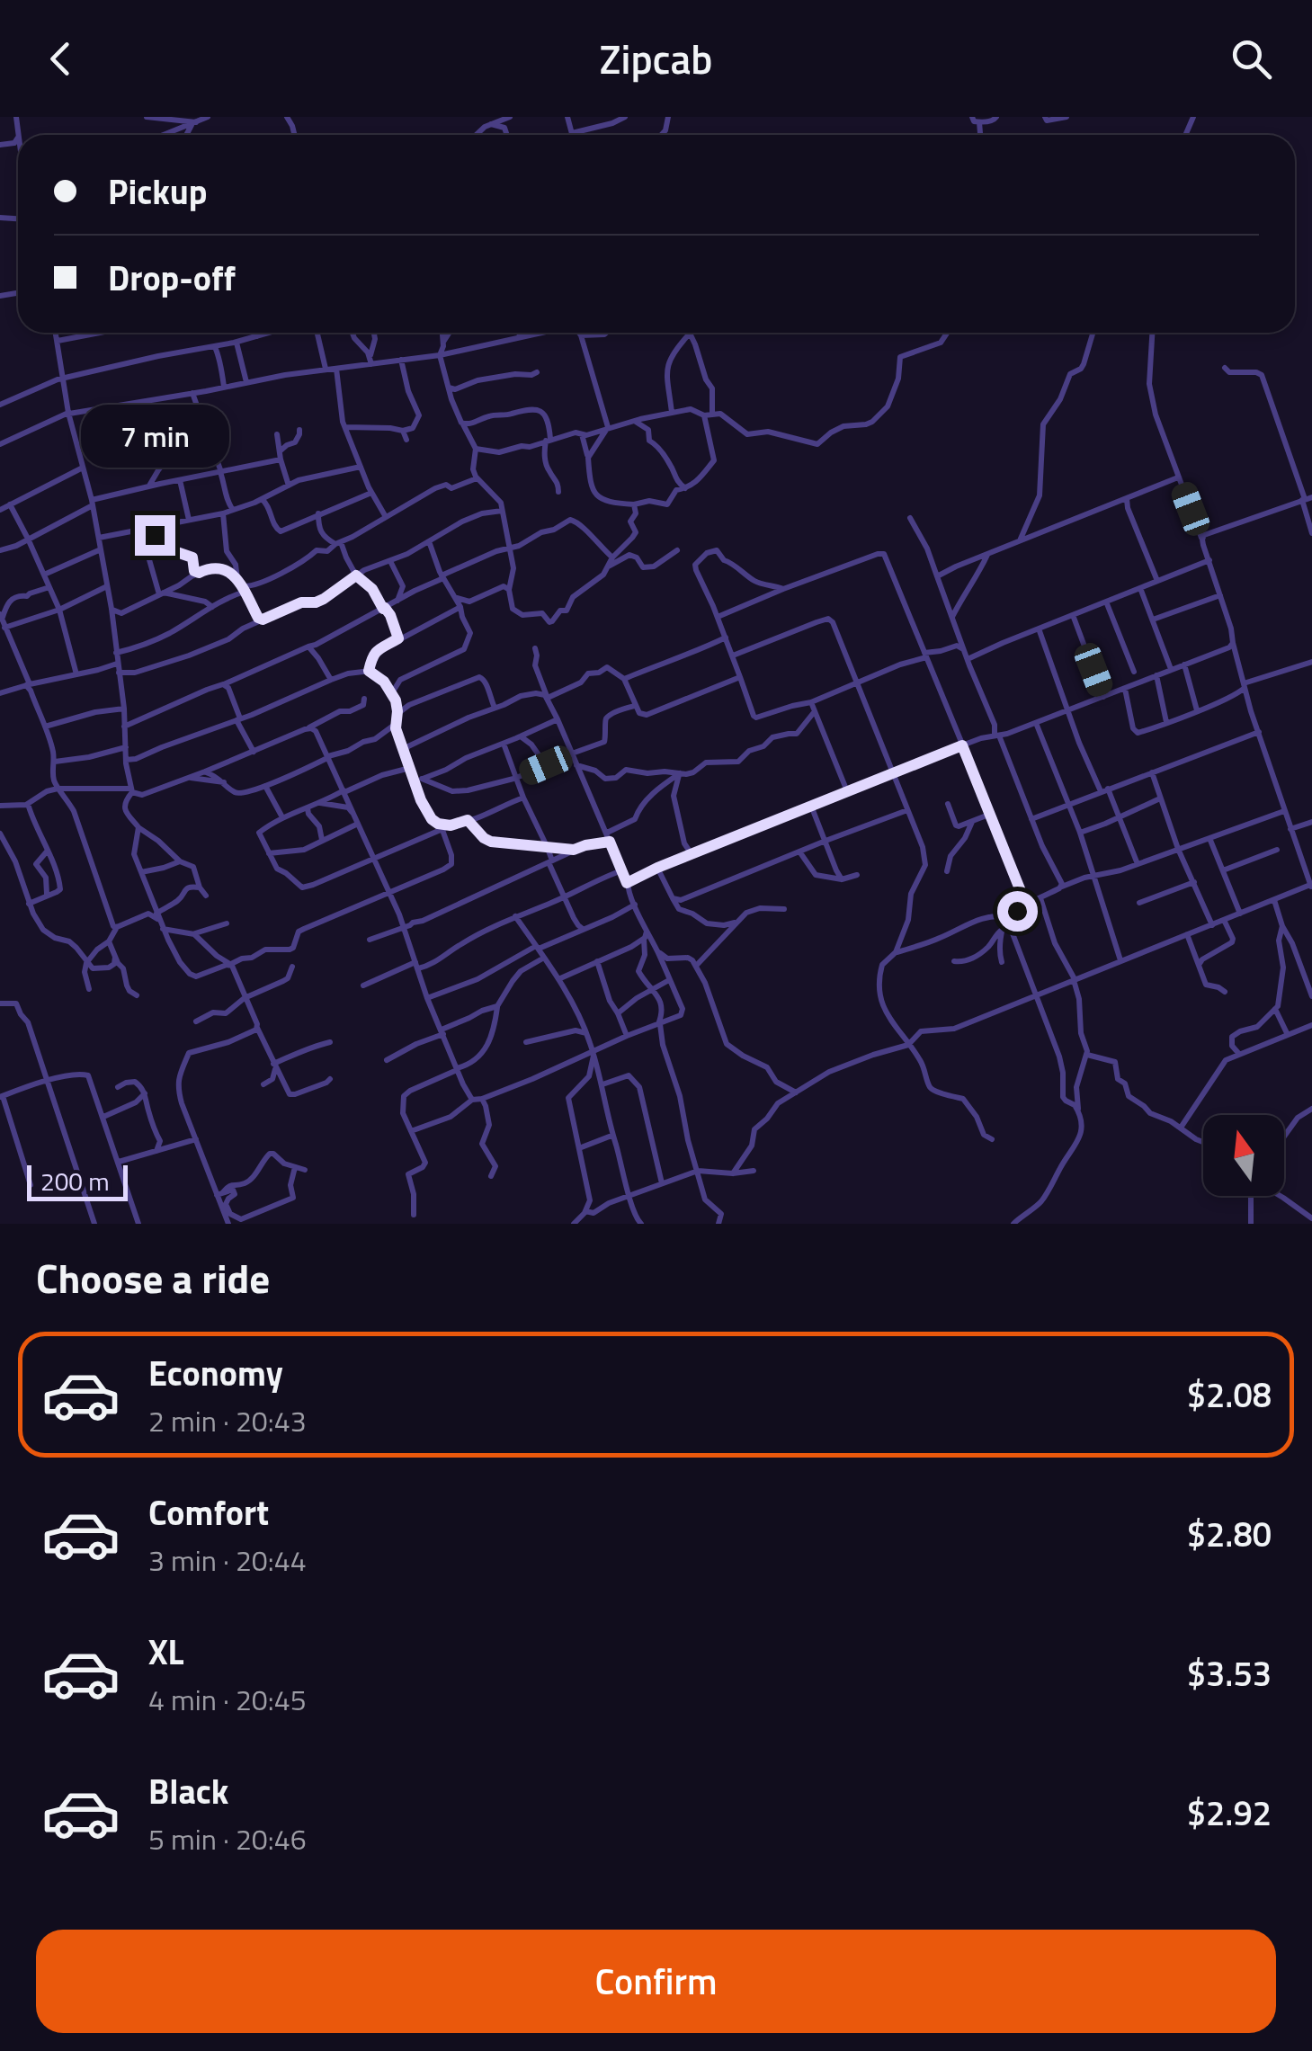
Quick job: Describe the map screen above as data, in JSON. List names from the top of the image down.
{
  "scale_bar": "200 m",
  "north": "top",
  "page": {
    "header": "Zipcab",
    "banner": ["Pickup", "Drop-off"],
    "bubble": "7 min",
    "scale": "200 m",
    "heading": "Choose a ride",
    "list": [
      {
        "name": "Economy",
        "note": "2 min · 20:43",
        "value": "$2.08"
      },
      {
        "name": "Comfort",
        "note": "3 min · 20:44",
        "value": "$2.80"
      },
      {
        "name": "XL",
        "note": "4 min · 20:45",
        "value": "$3.53"
      },
      {
        "name": "Black",
        "note": "5 min · 20:46",
        "value": "$2.92"
      }
    ],
    "buttons": "Confirm"
  }
}
